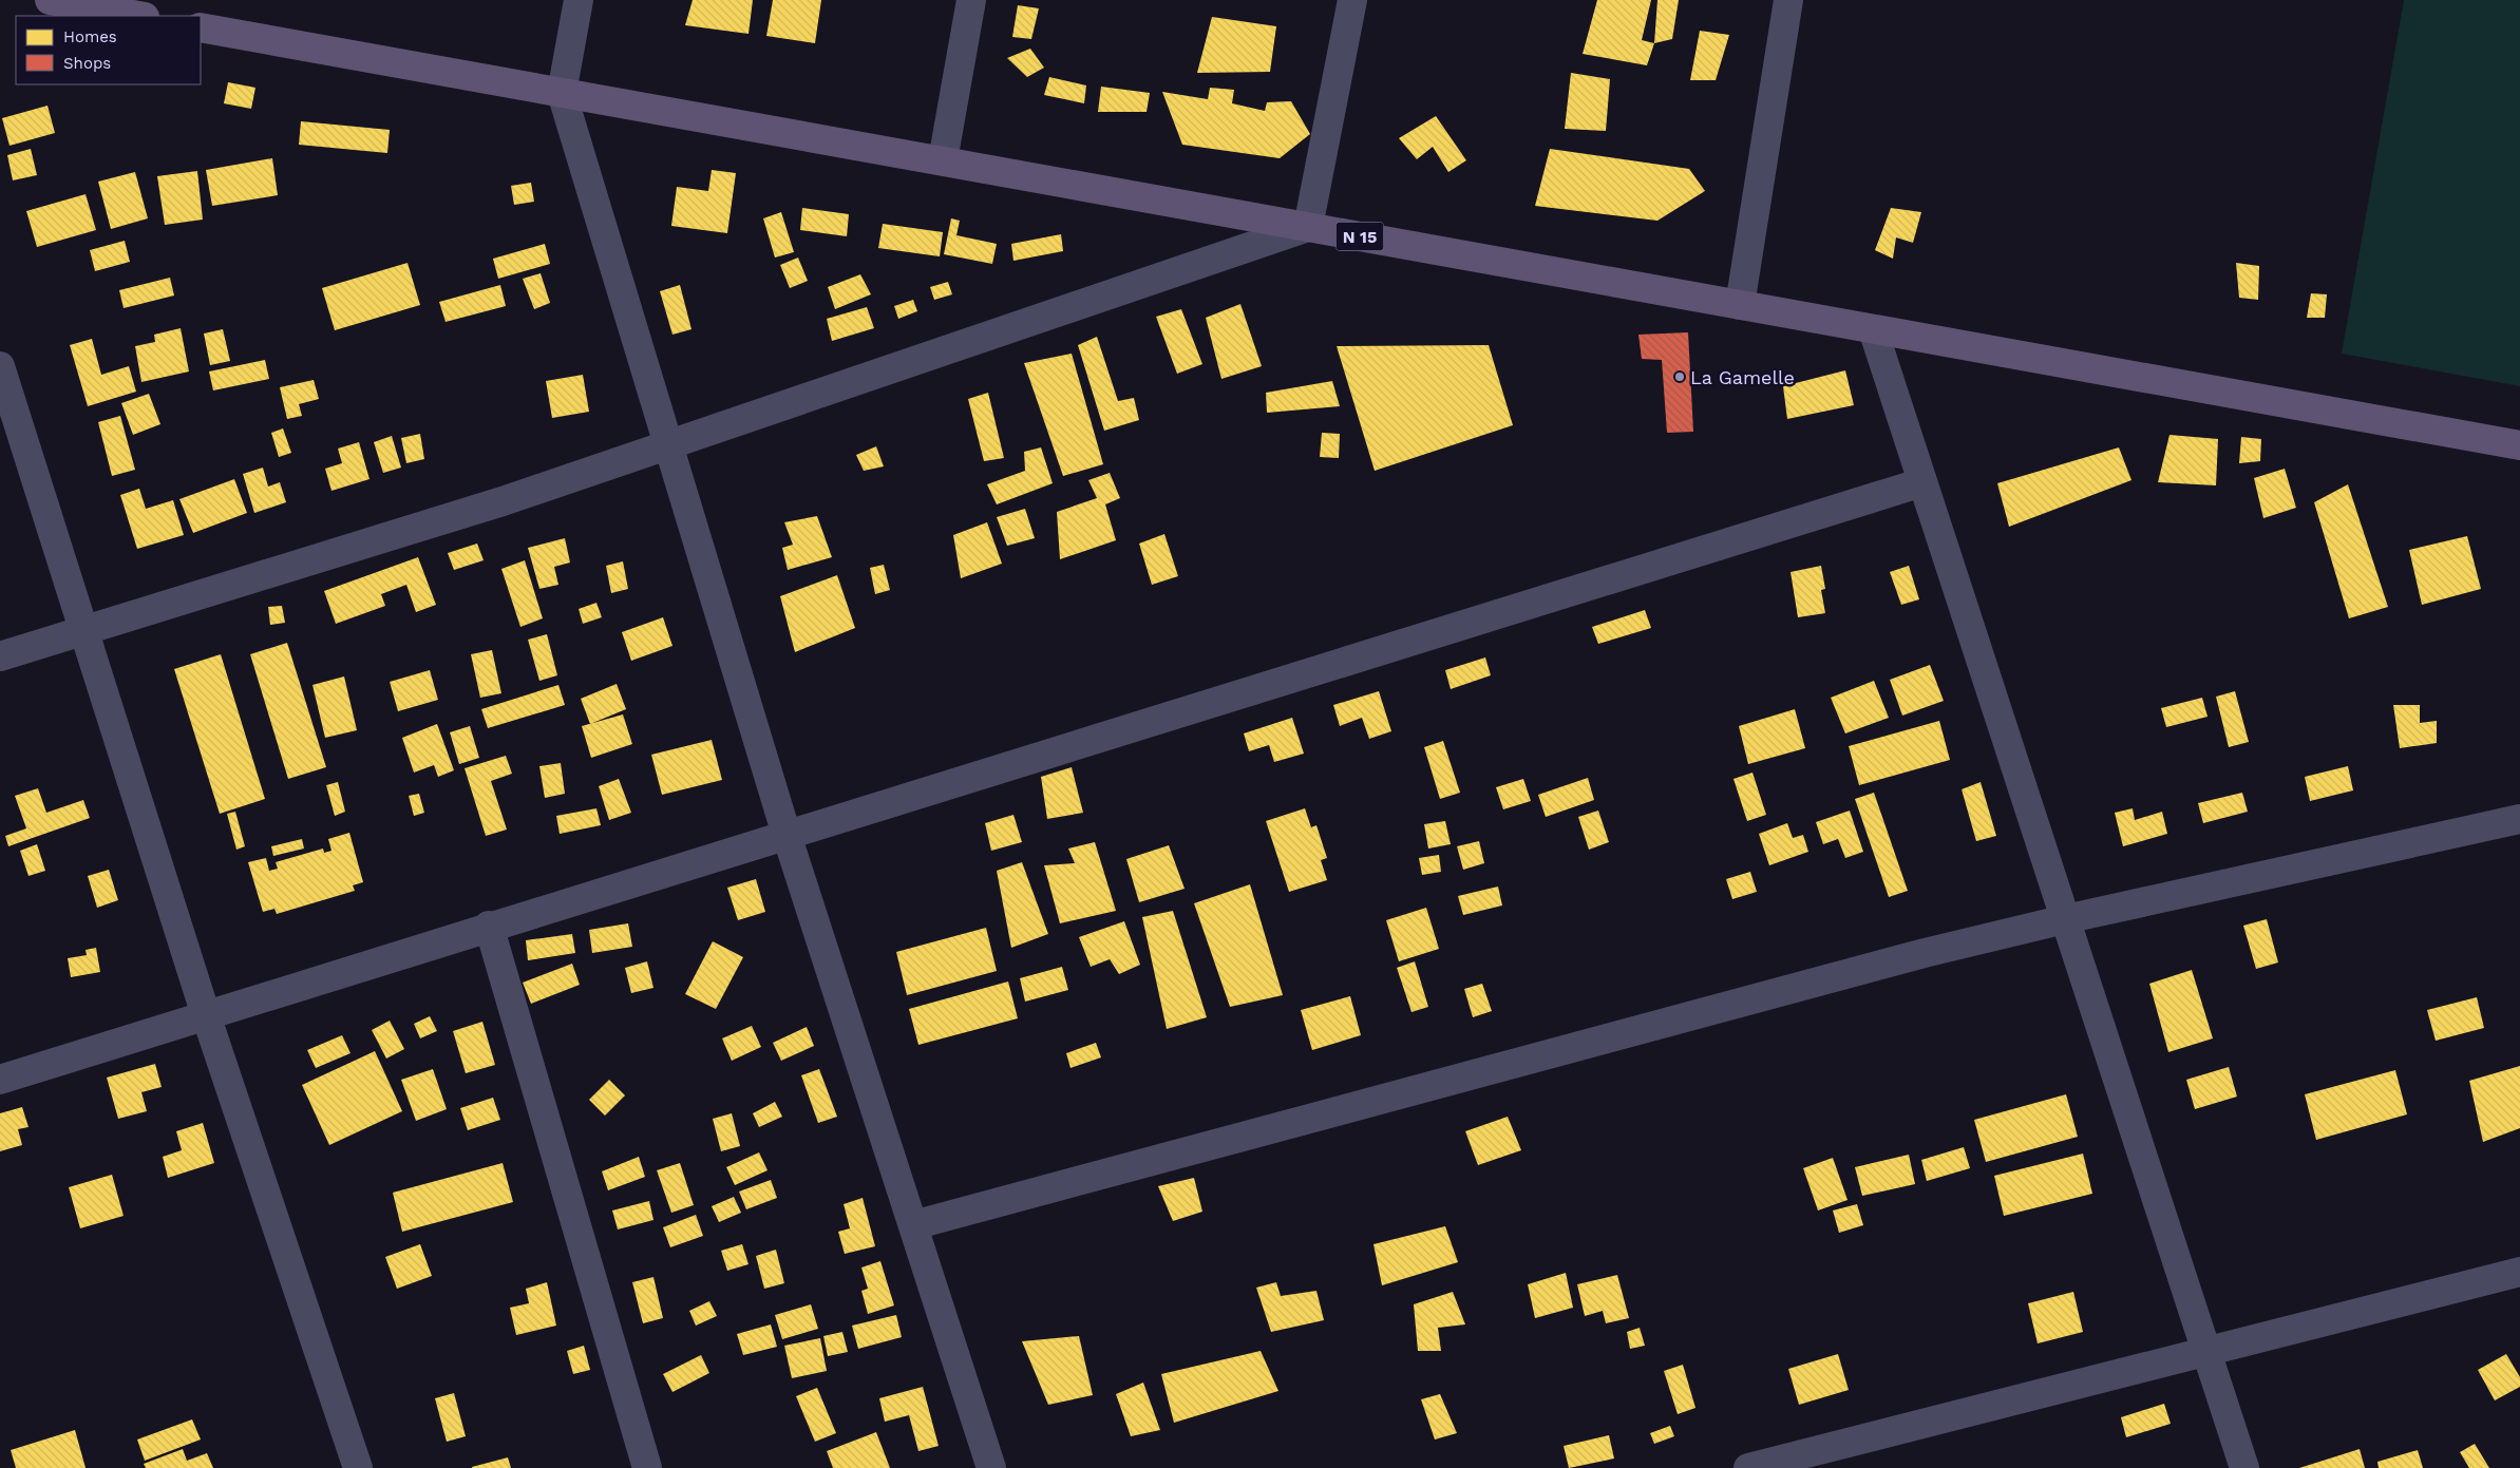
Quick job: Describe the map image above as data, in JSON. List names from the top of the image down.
{
  "streets": {
    "main road": ["N 15"]
  },
  "places": ["La Gamelle"],
  "legend": ["Homes", "Shops"]
}
